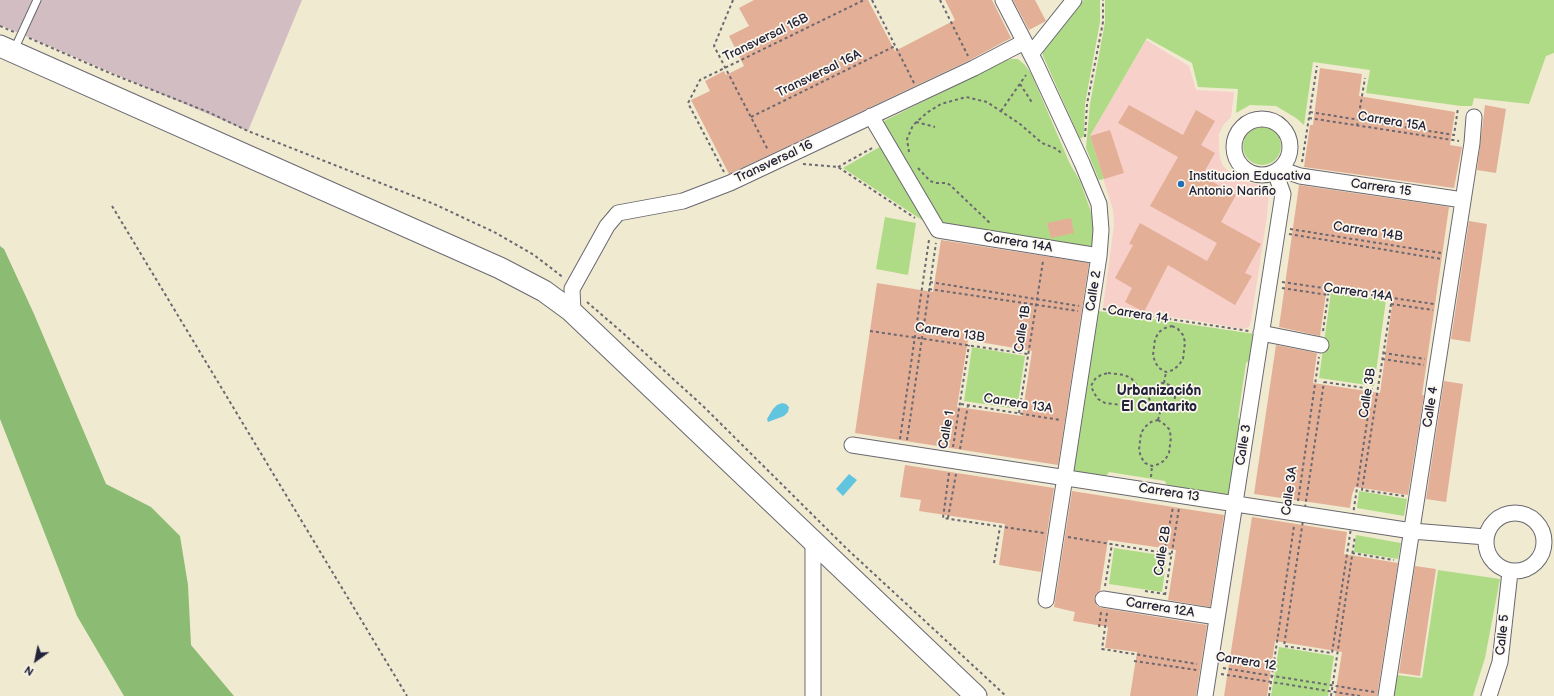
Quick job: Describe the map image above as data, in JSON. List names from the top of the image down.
{
  "streets": {
    "street": [
      "Transversal 16",
      "Carrera 15",
      "Carrera 14A",
      "Calle 2",
      "Calle 4",
      "Calle 3",
      "Carrera 13",
      "Carrera 12A",
      "Calle 5"
    ],
    "path": [
      "Transversal 16B",
      "Transversal 16A",
      "Carrera 15A",
      "Carrera 14B",
      "Carrera 14",
      "Calle 1B",
      "Carrera 13B",
      "Calle 3B",
      "Carrera 13A",
      "Calle 1",
      "Calle 3A",
      "Calle 2B",
      "Carrera 12"
    ]
  },
  "crossings": [
    ["Transversal 16B", "Transversal 16"],
    ["Carrera 15A", "Calle 4"],
    ["Transversal 16", "Calle 2"],
    ["Carrera 15", "Calle 4"],
    ["Carrera 15", "Calle 3"],
    ["Carrera 14B", "Calle 4"],
    ["Carrera 14B", "Calle 3"],
    ["Carrera 14A", "Calle 2"],
    ["Carrera 14A", "Calle 1B"],
    ["Carrera 14A", "Calle 3B"],
    ["Carrera 14A", "Calle 4"],
    ["Carrera 14A", "Calle 3"],
    ["Carrera 14A", "Calle 3A"],
    ["Calle 2", "Carrera 14"],
    ["Calle 2", "Carrera 13A"],
    ["Calle 2", "Carrera 13"],
    ["Carrera 14", "Calle 1B"],
    ["Carrera 14", "Calle 3"],
    ["Calle 1B", "Carrera 13B"],
    ["Calle 1B", "Carrera 13A"],
    ["Carrera 13B", "Calle 1"],
    ["Calle 3B", "Calle 4"],
    ["Carrera 13A", "Calle 1"],
    ["Calle 4", "Carrera 13"],
    ["Calle 4", "Carrera 12"],
    ["Calle 1", "Carrera 13"],
    ["Calle 3", "Carrera 13"],
    ["Calle 3", "Carrera 12A"],
    ["Calle 3", "Carrera 12"],
    ["Calle 3A", "Carrera 13"],
    ["Calle 3A", "Carrera 12"],
    ["Carrera 13", "Calle 2B"],
    ["Carrera 13", "Calle 5"],
    ["Calle 2B", "Carrera 12A"],
    ["Carrera 12A", "Carrera 12"]
  ],
  "districts": ["Urbanización El Cantarito"],
  "places": ["Institucion Educativa Antonio Nariño"],
  "north": "bottom left"
}
